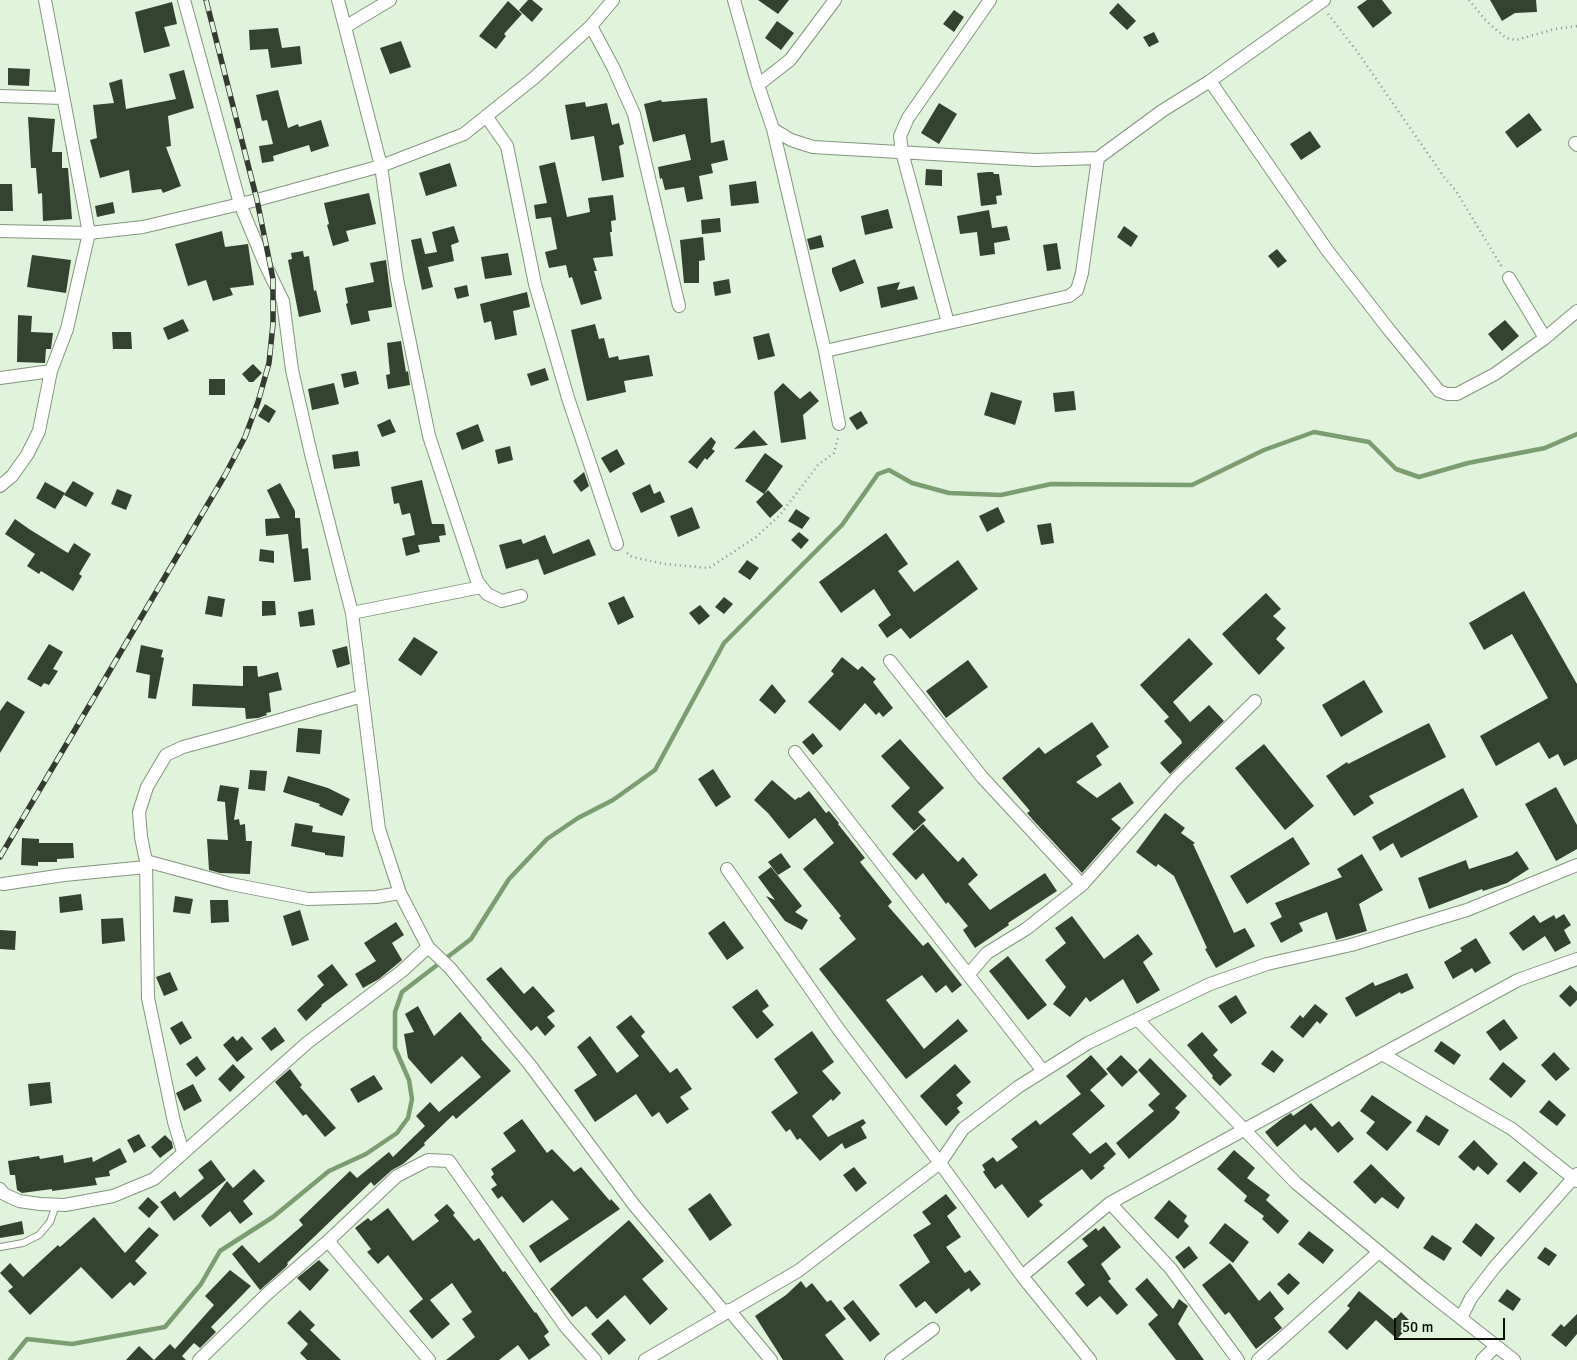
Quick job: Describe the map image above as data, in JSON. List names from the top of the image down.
{
  "scale_bar": "50 m"
}
